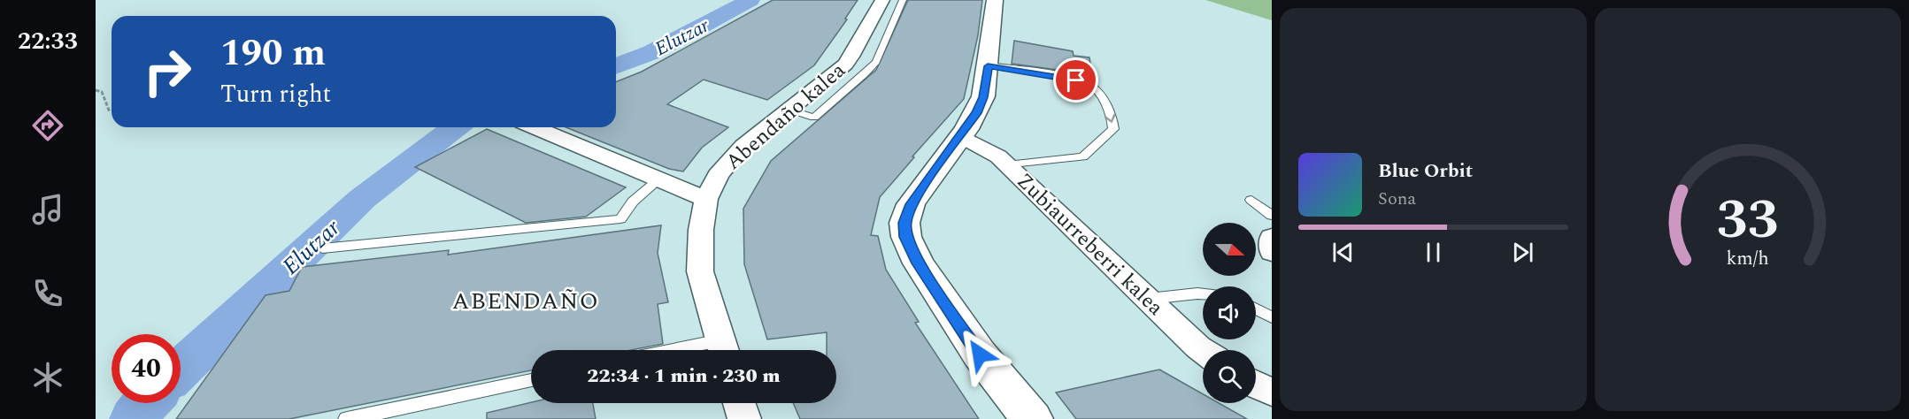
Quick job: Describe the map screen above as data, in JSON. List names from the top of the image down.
{
  "streets": {
    "street": ["Abendaño kalea", "Zubiaurreberri kalea"]
  },
  "districts": ["ABENDAÑO"],
  "water": ["Elutzar"],
  "north": "right",
  "page": {
    "tabs": "22:33",
    "turn": ["190 m", "Turn right"],
    "song": ["Blue Orbit", "Sona"],
    "limit": "40",
    "trip": "22:34 · 1 min · 230 m",
    "gauge": ["33", "km/h"]
  }
}
